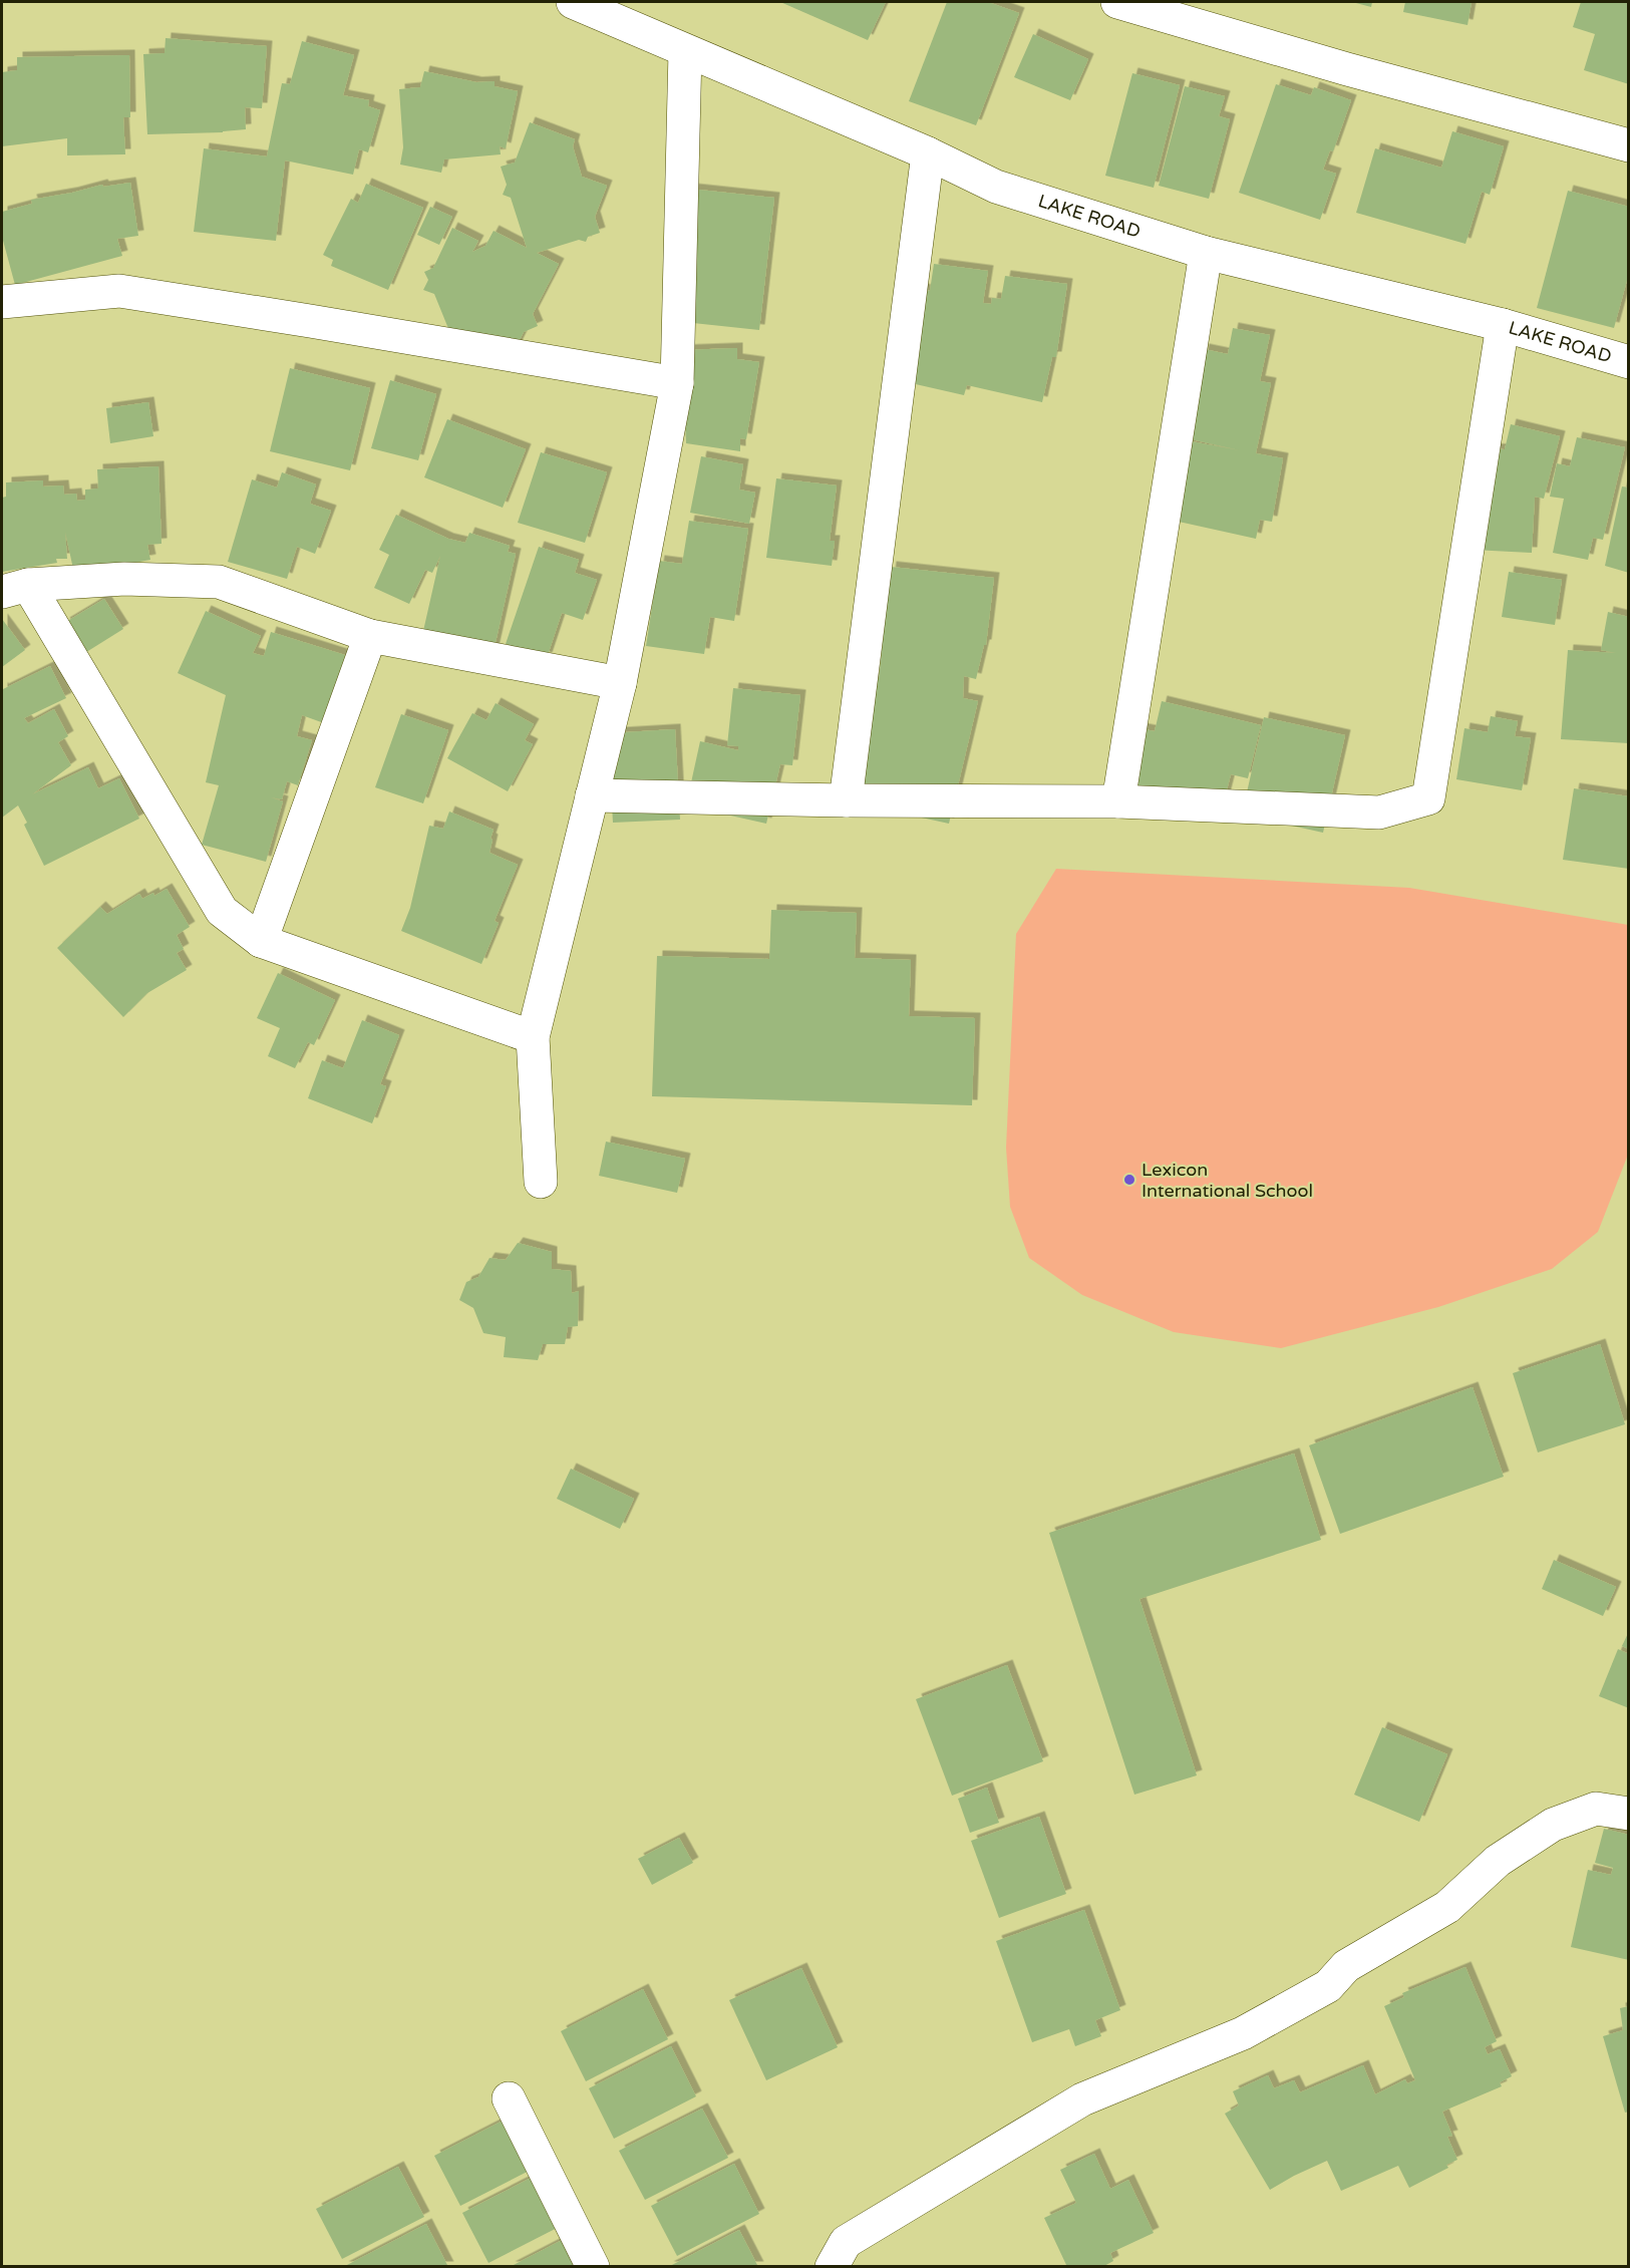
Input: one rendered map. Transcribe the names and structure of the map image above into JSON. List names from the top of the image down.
{
  "streets": {
    "street": ["LAKE ROAD"]
  },
  "places": ["Lexicon International School"]
}
